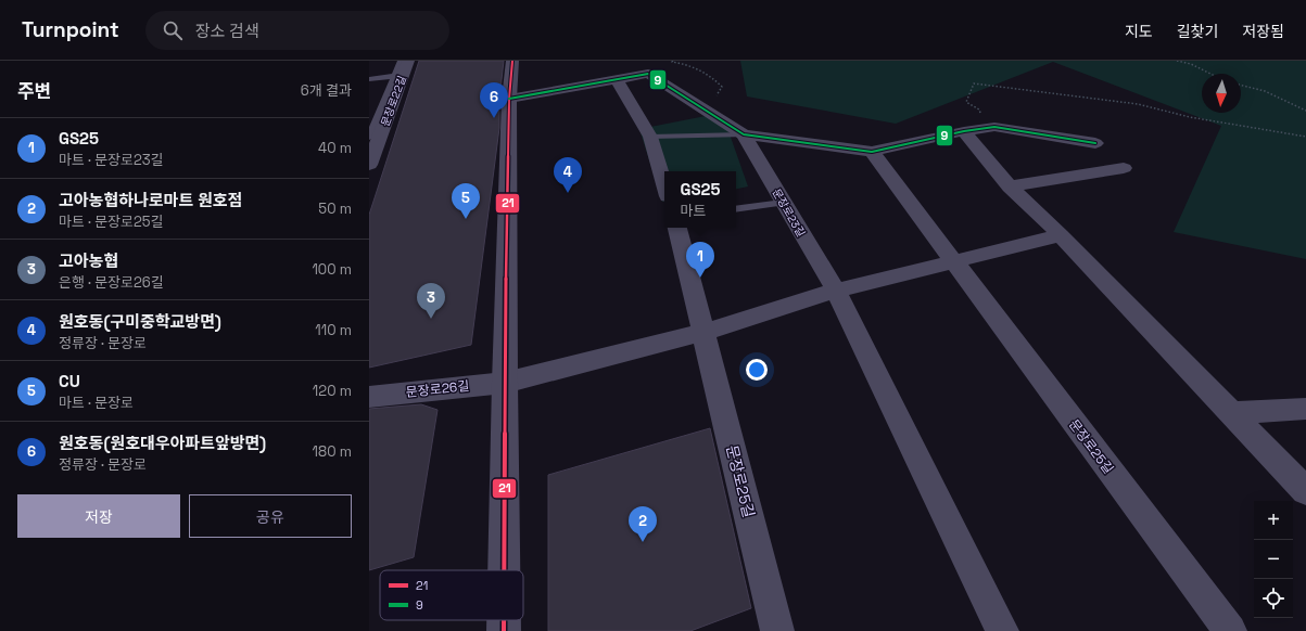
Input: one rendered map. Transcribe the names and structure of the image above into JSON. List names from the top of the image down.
{
  "streets": {
    "street": [
      "문장로22길",
      "문장로23길",
      "문장로26길",
      "문장로25길"
    ]
  },
  "lines": ["transit line 21", "transit line 9"],
  "legend": ["21", "9"],
  "north": "bottom",
  "page": {
    "header": "Turnpoint",
    "search": "장소 검색",
    "nav": ["지도", "길찾기", "저장됨"],
    "heading": ["주변", "6개 결과"],
    "pins": [
      "6",
      "4",
      "5",
      "1",
      "3",
      "2"
    ],
    "list": [
      {
        "mark": "1",
        "name": "GS25",
        "note": "마트 · 문장로23길",
        "value": "40 m"
      },
      {
        "mark": "2",
        "name": "고아농협하나로마트 원호점",
        "note": "마트 · 문장로25길",
        "value": "50 m"
      },
      {
        "mark": "3",
        "name": "고아농협",
        "note": "은행 · 문장로26길",
        "value": "100 m"
      },
      {
        "mark": "4",
        "name": "원호동(구미중학교방면)",
        "note": "정류장 · 문장로",
        "value": "110 m"
      },
      {
        "mark": "5",
        "name": "CU",
        "note": "마트 · 문장로",
        "value": "120 m"
      },
      {
        "mark": "6",
        "name": "원호동(원호대우아파트앞방면)",
        "note": "정류장 · 문장로",
        "value": "180 m"
      }
    ],
    "popup": ["GS25", "마트"],
    "buttons": ["저장", "공유"],
    "map_buttons": ["+", "−"]
  }
}
